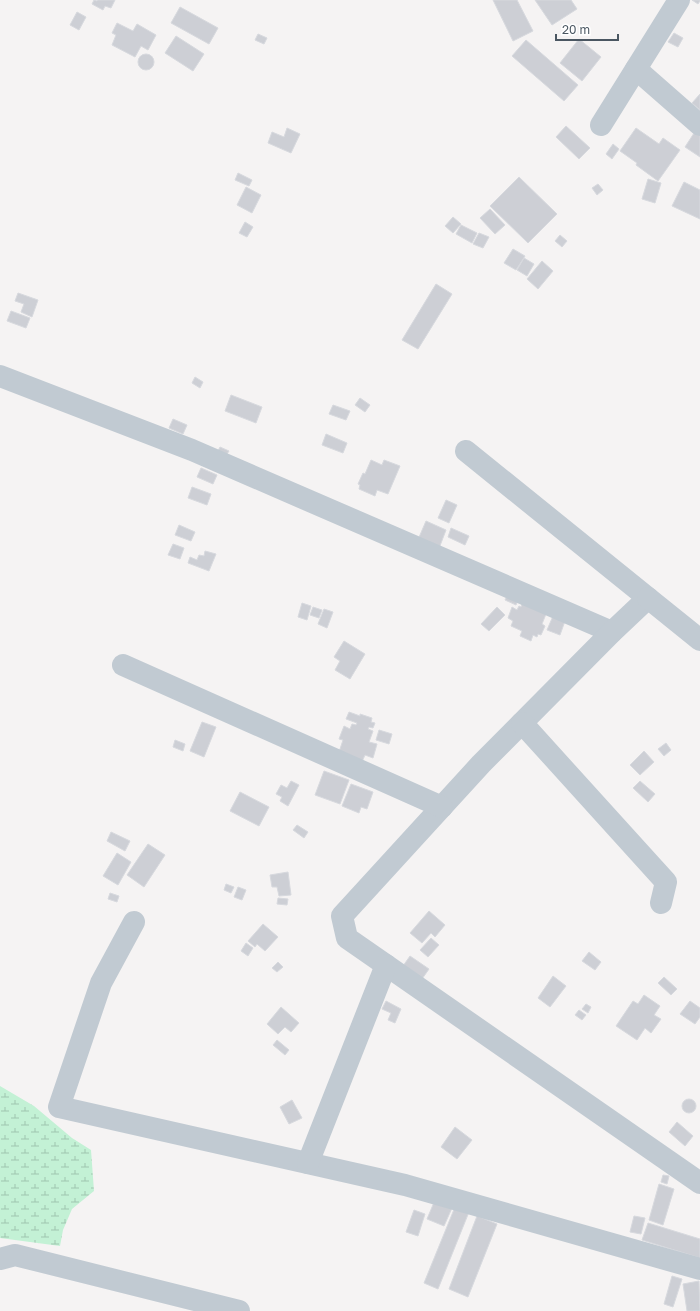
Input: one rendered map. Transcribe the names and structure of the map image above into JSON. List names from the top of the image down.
{
  "scale_bar": "20 m"
}
